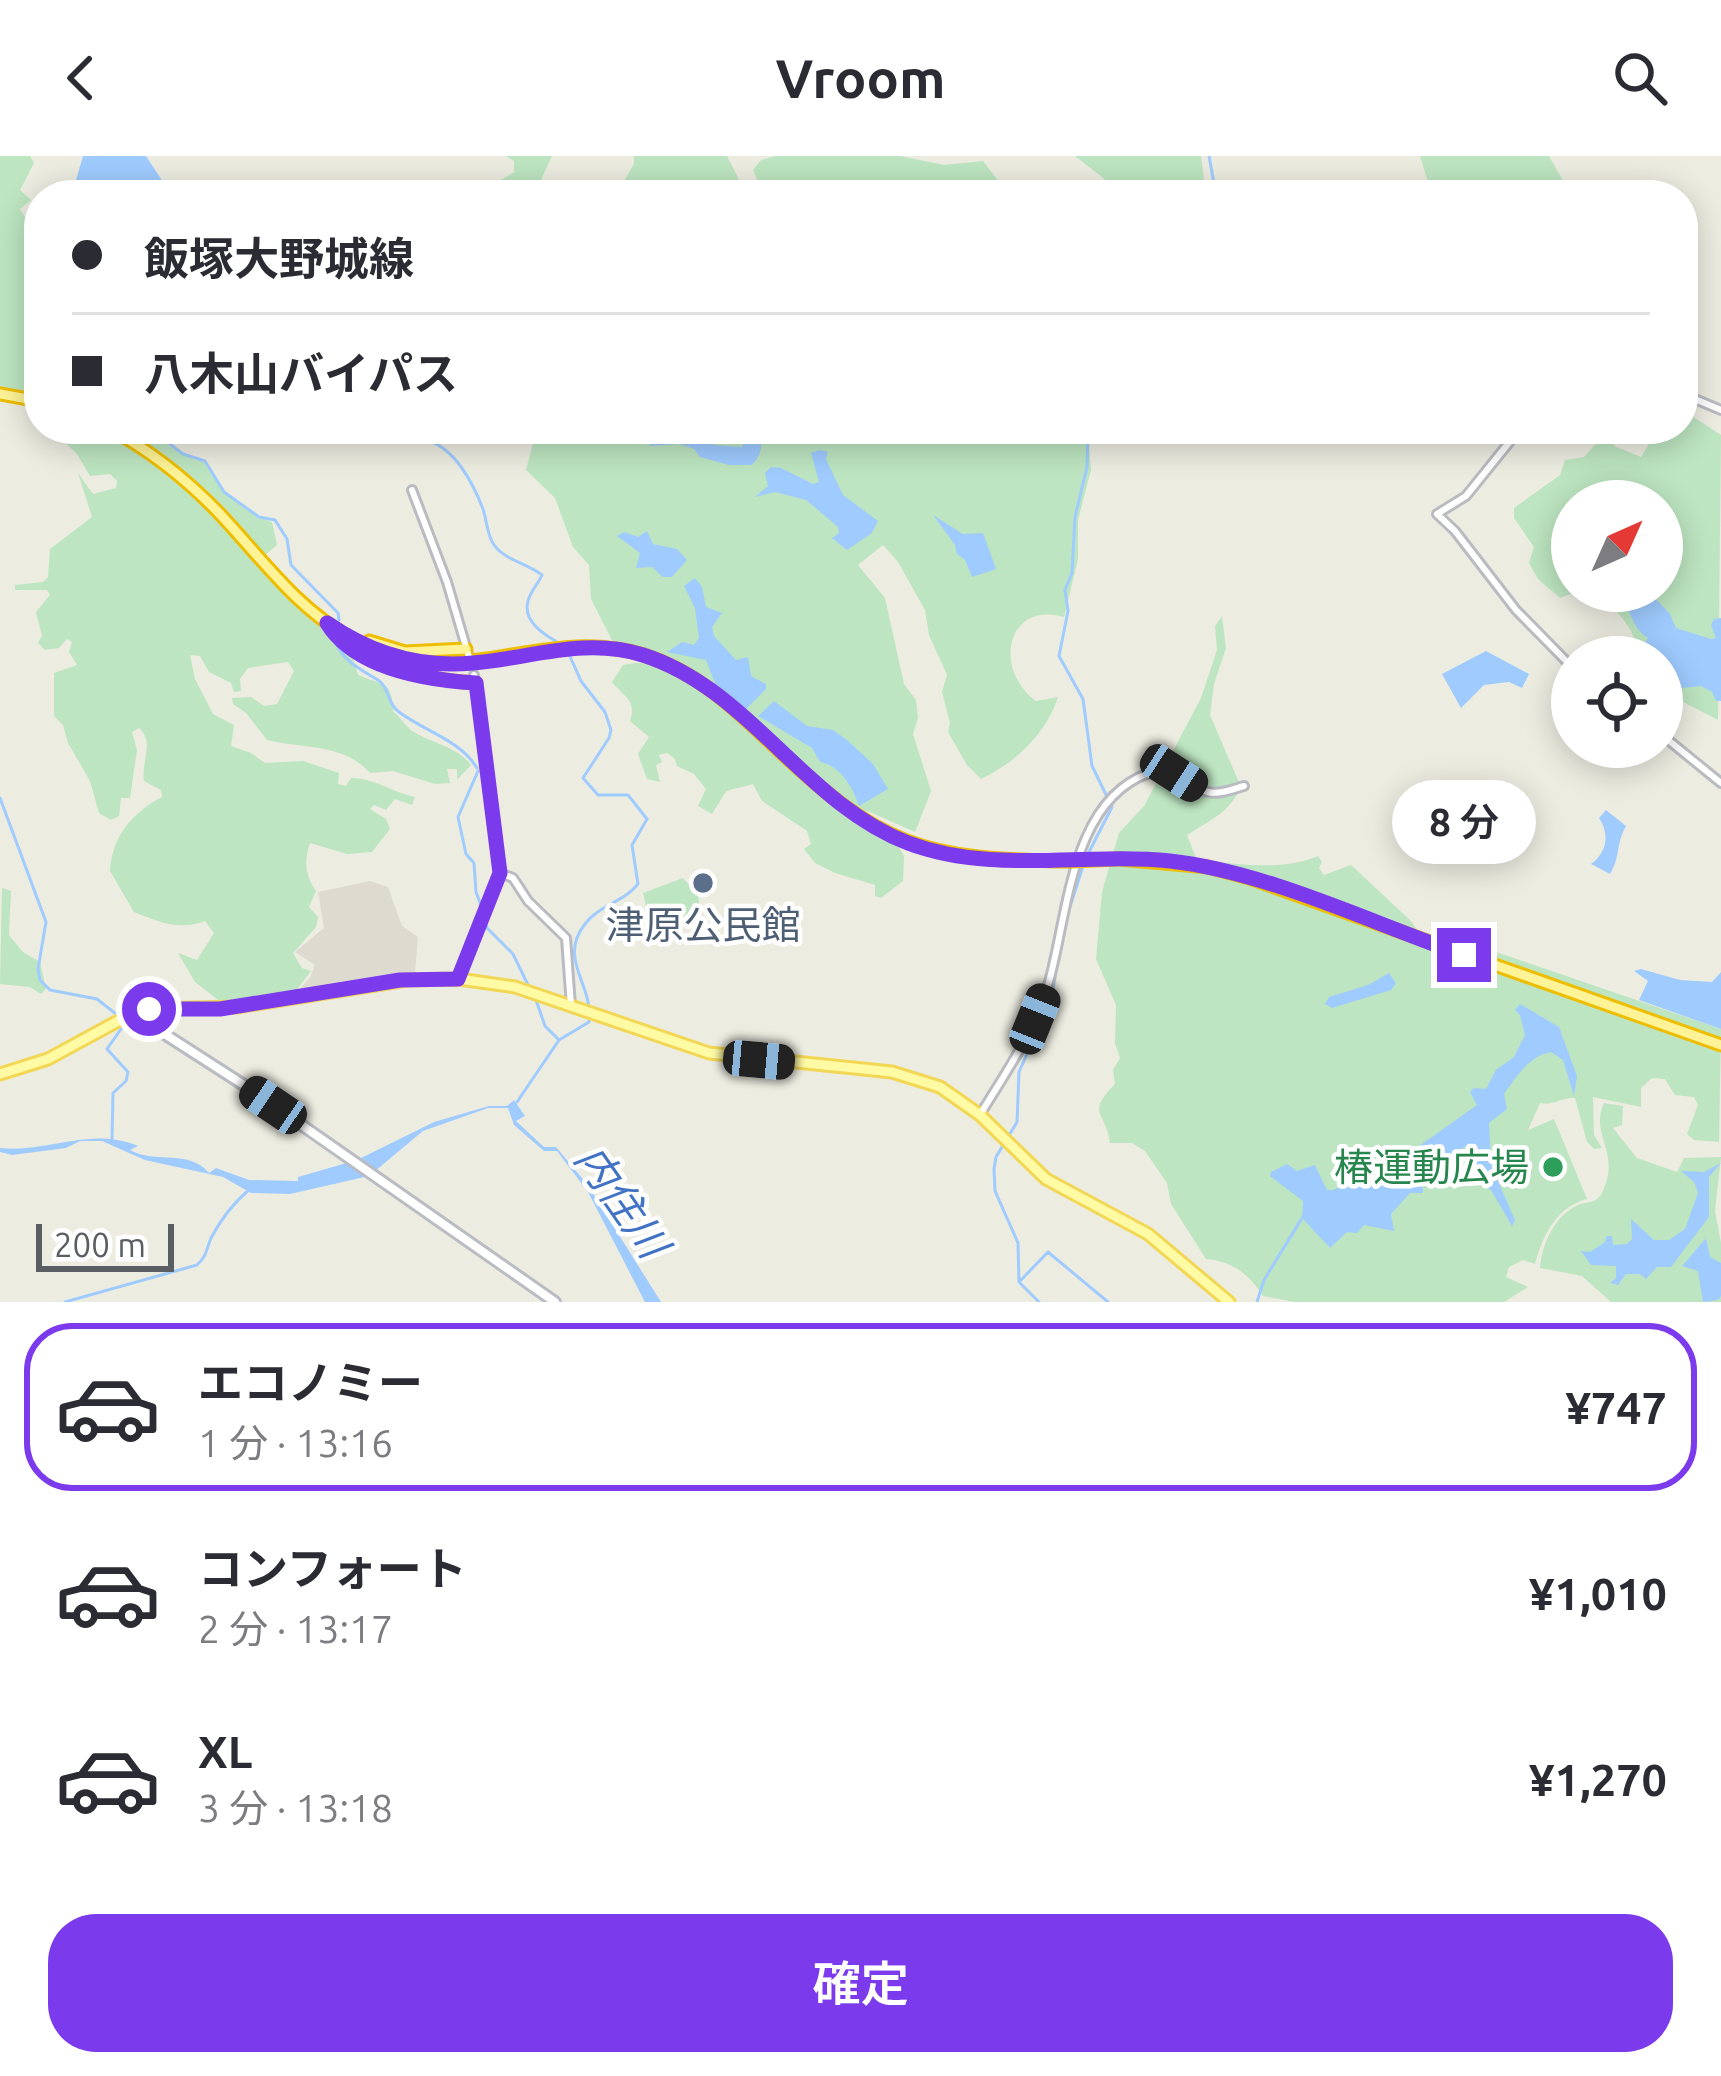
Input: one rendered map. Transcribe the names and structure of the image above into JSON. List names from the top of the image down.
{
  "water": ["内住川"],
  "places": ["津原公民館", "椿運動広場"],
  "scale_bar": "200 m",
  "north": "top right",
  "page": {
    "header": "Vroom",
    "banner": ["飯塚大野城線", "八木山バイパス"],
    "bubble": "8 分",
    "scale": "200 m",
    "list": [
      {
        "name": "エコノミー",
        "note": "1 分 · 13:16",
        "value": "¥747"
      },
      {
        "name": "コンフォート",
        "note": "2 分 · 13:17",
        "value": "¥1,010"
      },
      {
        "name": "XL",
        "note": "3 分 · 13:18",
        "value": "¥1,270"
      }
    ],
    "buttons": "確定"
  }
}
